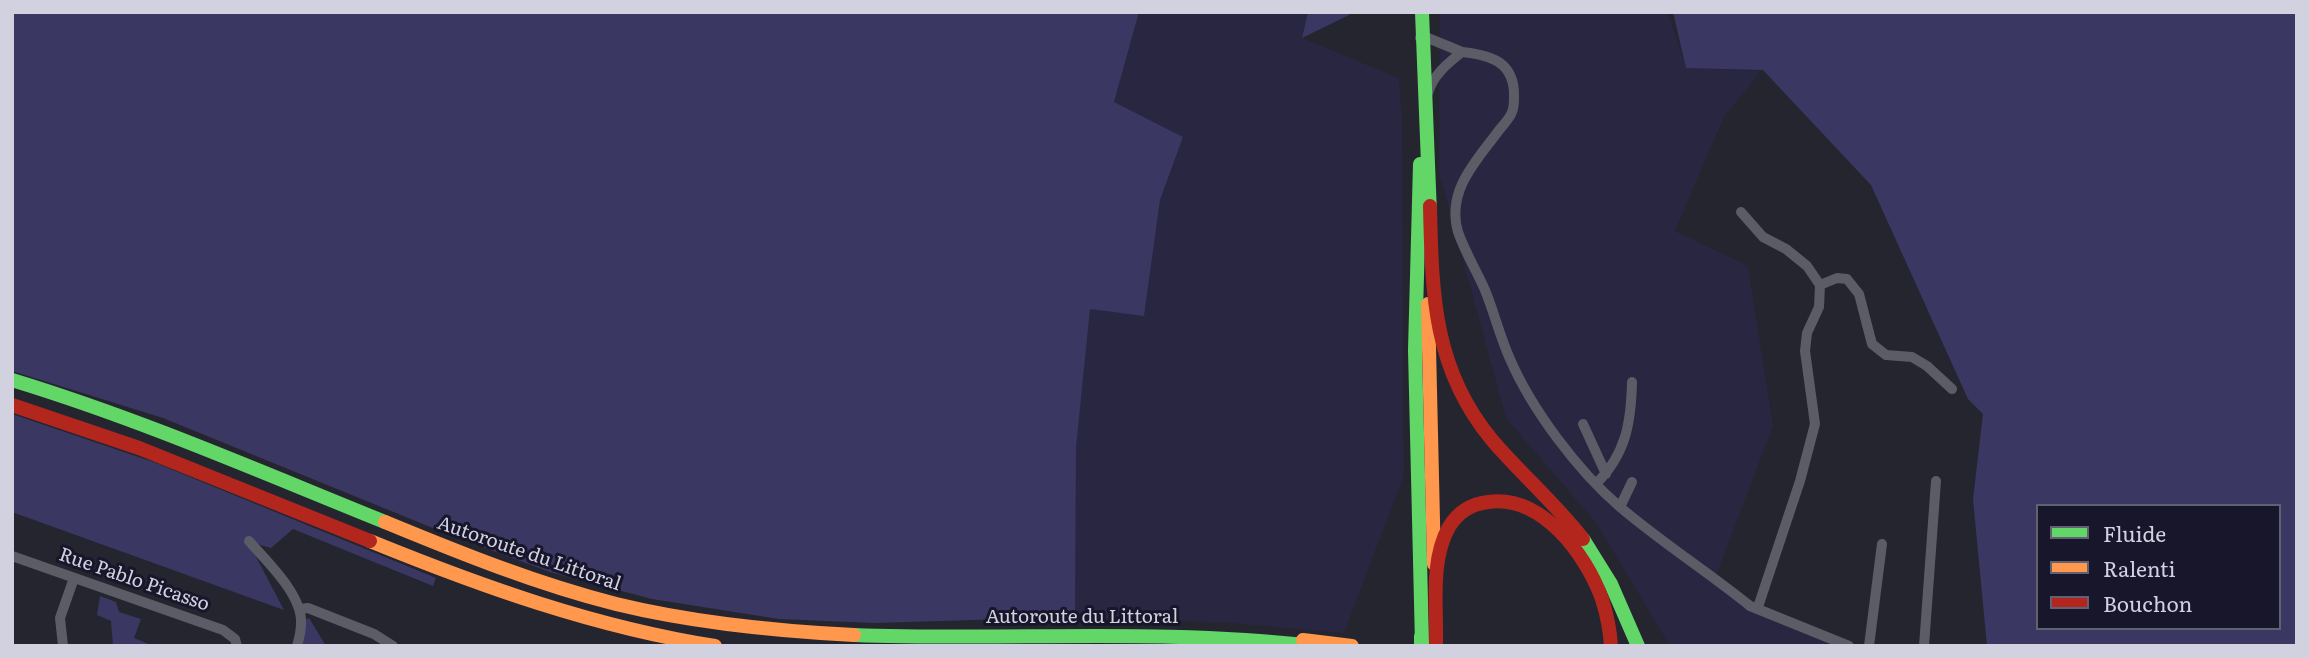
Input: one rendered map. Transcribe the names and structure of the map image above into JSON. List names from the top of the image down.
{
  "streets": {
    "main road": ["Autoroute du Littoral"],
    "street": ["Rue Pablo Picasso"]
  },
  "legend": ["Fluide", "Ralenti", "Bouchon"]
}
